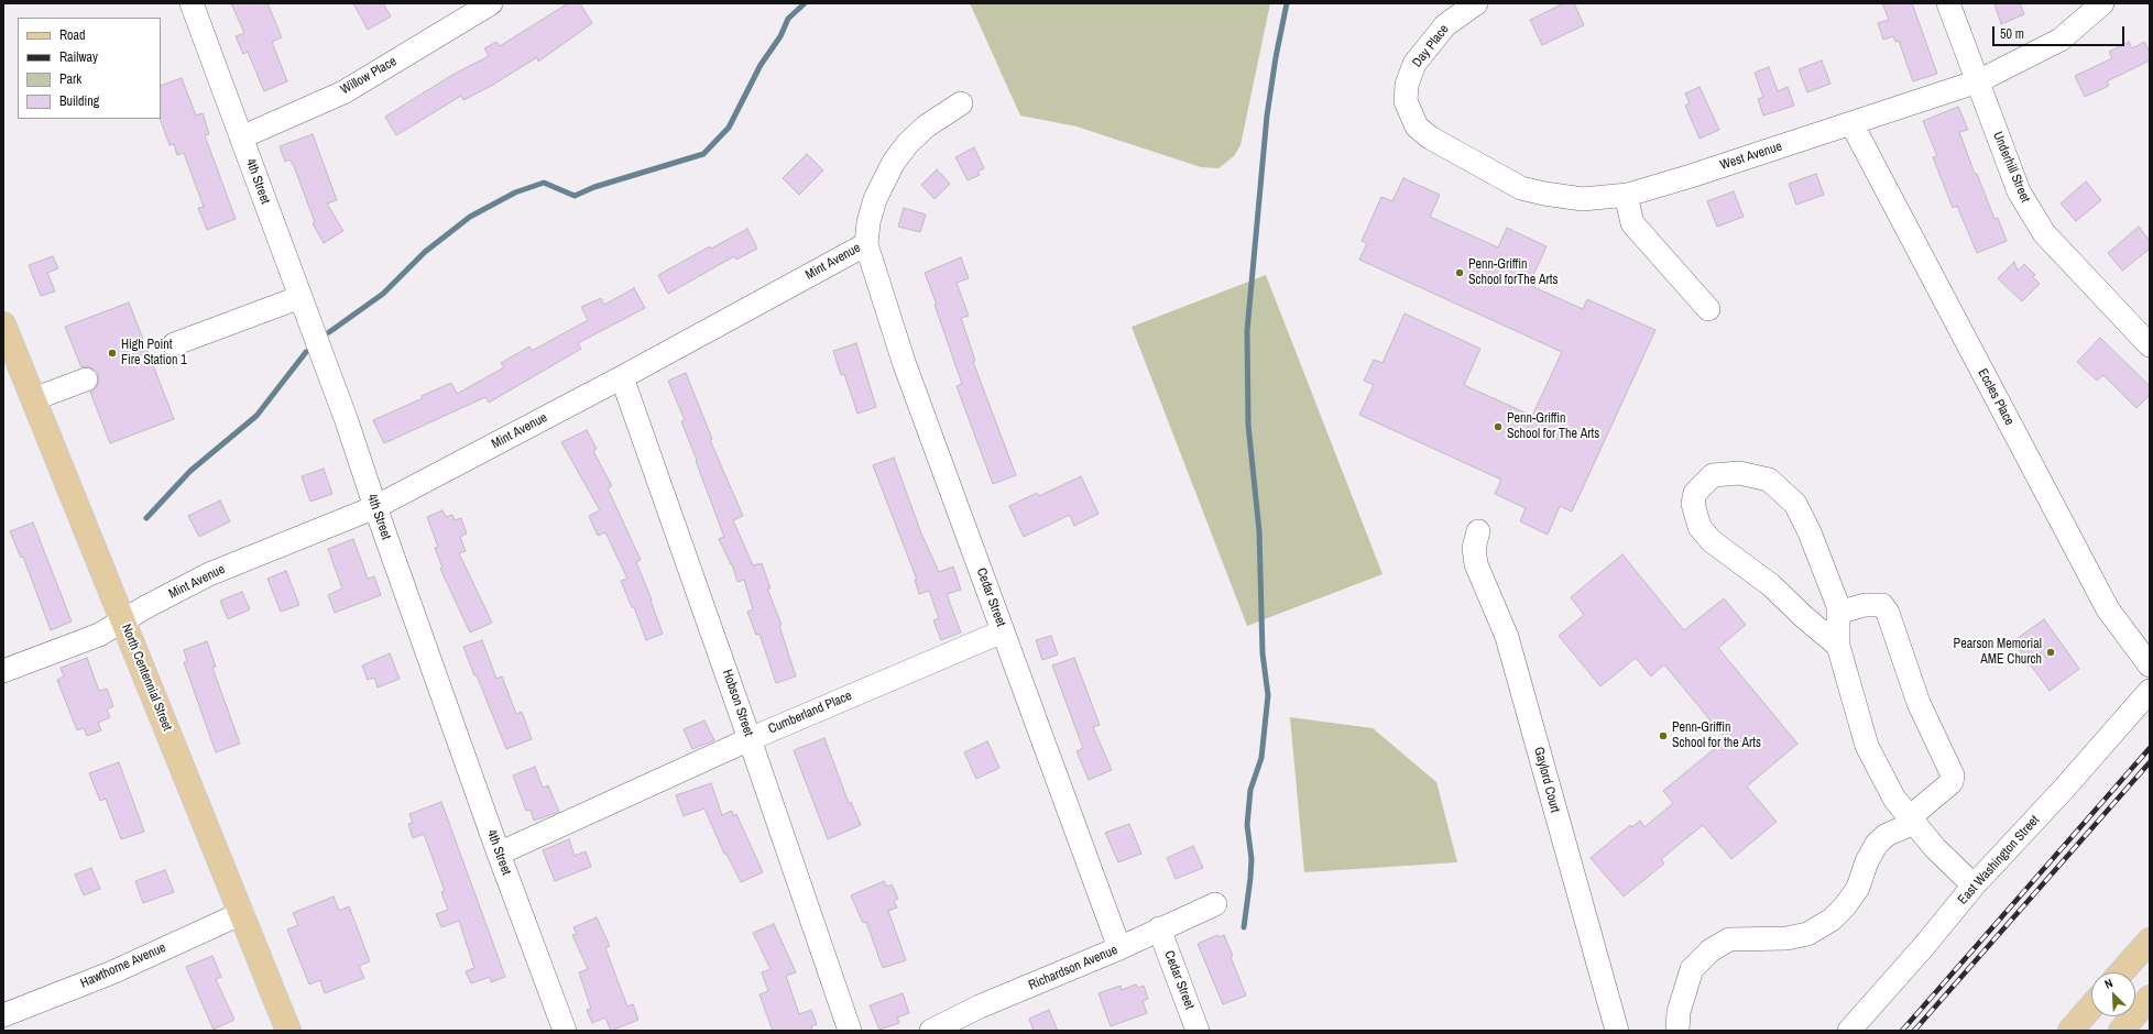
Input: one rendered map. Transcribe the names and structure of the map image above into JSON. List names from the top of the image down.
{
  "streets": {
    "main road": ["North Centennial Street"],
    "street": [
      "Day Place",
      "Willow Place",
      "West Avenue",
      "Underhill Street",
      "4th Street",
      "Mint Avenue",
      "Eccles Place",
      "Cedar Street",
      "Hobson Street",
      "Cumberland Place",
      "Gaylord Court",
      "East Washington Street",
      "Hawthorne Avenue",
      "Richardson Avenue"
    ]
  },
  "crossings": [
    ["Day Place", "West Avenue"],
    ["Willow Place", "4th Street"],
    ["West Avenue", "Underhill Street"],
    ["West Avenue", "Eccles Place"],
    ["4th Street", "Mint Avenue"],
    ["4th Street", "Cumberland Place"],
    ["Mint Avenue", "Cedar Street"],
    ["Mint Avenue", "North Centennial Street"],
    ["Mint Avenue", "Hobson Street"],
    ["Cedar Street", "Cumberland Place"],
    ["Cedar Street", "Richardson Avenue"],
    ["North Centennial Street", "Hawthorne Avenue"],
    ["Hobson Street", "Cumberland Place"]
  ],
  "places": [
    "Penn-Griffin School forThe Arts",
    "High Point Fire Station 1",
    "Penn-Griffin School for The Arts",
    "Pearson Memorial AME Church",
    "Penn-Griffin School for the Arts"
  ],
  "legend": [
    "Road",
    "Railway",
    "Park",
    "Building"
  ],
  "scale_bar": "50 m",
  "north": "top left"
}
